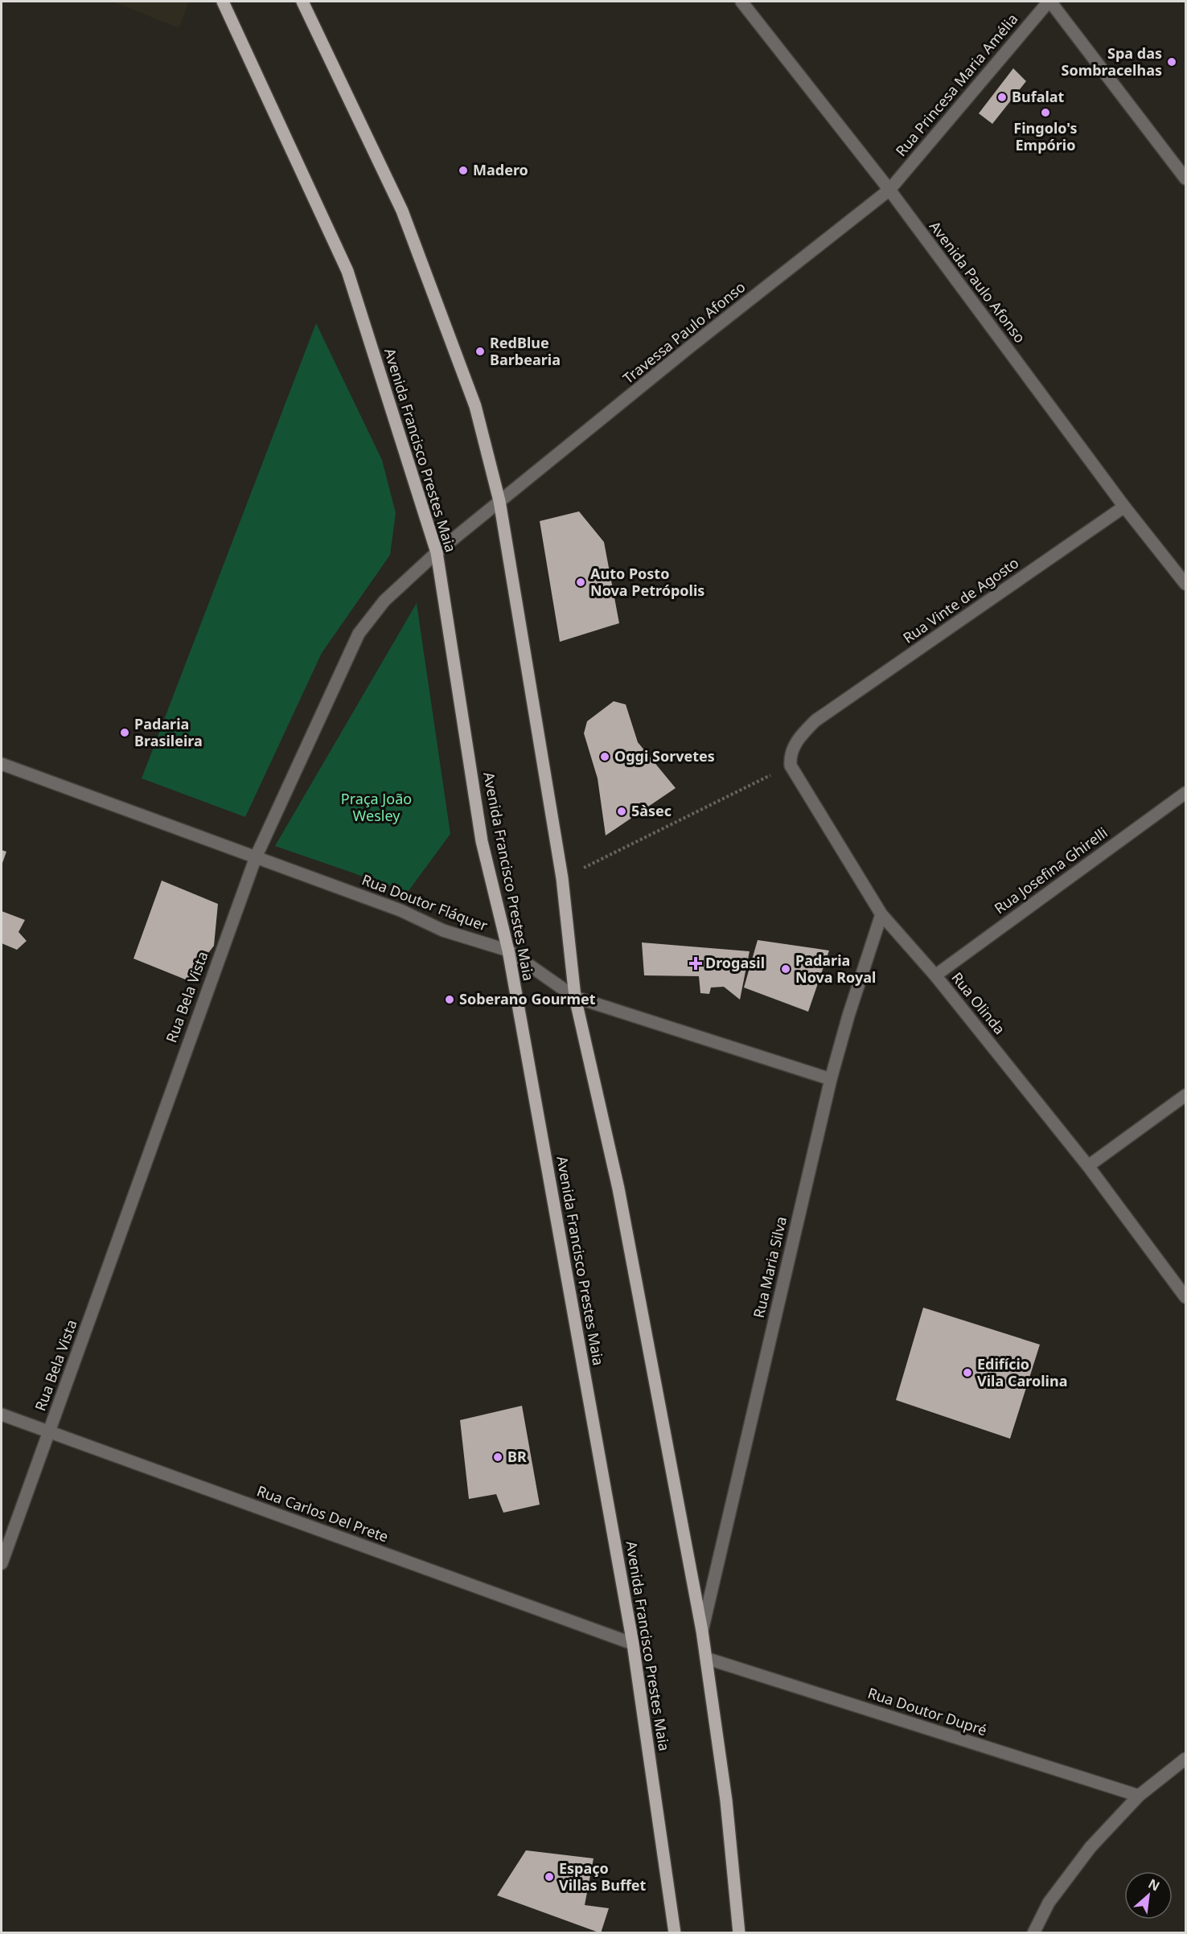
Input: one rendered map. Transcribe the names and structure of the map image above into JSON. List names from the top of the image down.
{
  "streets": {
    "main road": ["Avenida Francisco Prestes Maia"],
    "street": [
      "Rua Princesa Maria Amélia",
      "Avenida Paulo Afonso",
      "Travessa Paulo Afonso",
      "Rua Vinte de Agosto",
      "Rua Josefina Ghirelli",
      "Rua Doutor Fláquer",
      "Rua Bela Vista",
      "Rua Olinda",
      "Rua Maria Silva",
      "Rua Carlos Del Prete",
      "Rua Doutor Dupré"
    ]
  },
  "crossings": [
    ["Rua Princesa Maria Amélia", "Avenida Paulo Afonso"],
    ["Rua Princesa Maria Amélia", "Travessa Paulo Afonso"],
    ["Avenida Paulo Afonso", "Travessa Paulo Afonso"],
    ["Avenida Paulo Afonso", "Rua Vinte de Agosto"],
    ["Travessa Paulo Afonso", "Rua Bela Vista"],
    ["Avenida Francisco Prestes Maia", "Rua Doutor Fláquer"],
    ["Avenida Francisco Prestes Maia", "Rua Bela Vista"],
    ["Avenida Francisco Prestes Maia", "Rua Carlos Del Prete"],
    ["Rua Vinte de Agosto", "Rua Olinda"],
    ["Rua Josefina Ghirelli", "Rua Olinda"],
    ["Rua Doutor Fláquer", "Rua Bela Vista"],
    ["Rua Doutor Fláquer", "Rua Maria Silva"],
    ["Rua Bela Vista", "Rua Carlos Del Prete"],
    ["Rua Olinda", "Rua Maria Silva"]
  ],
  "parks": ["Praça João Wesley"],
  "places": {
    "other": [
      "Spa das Sombracelhas",
      "Bufalat",
      "Fingolo's Empório",
      "Madero",
      "RedBlue Barbearia",
      "Auto Posto Nova Petrópolis",
      "Padaria Brasileira",
      "Oggi Sorvetes",
      "5àsec",
      "Padaria Nova Royal",
      "Soberano Gourmet",
      "Edifício Vila Carolina",
      "BR",
      "Espaço Villas Buffet"
    ],
    "health": ["Drogasil"]
  },
  "north": "top right"
}
